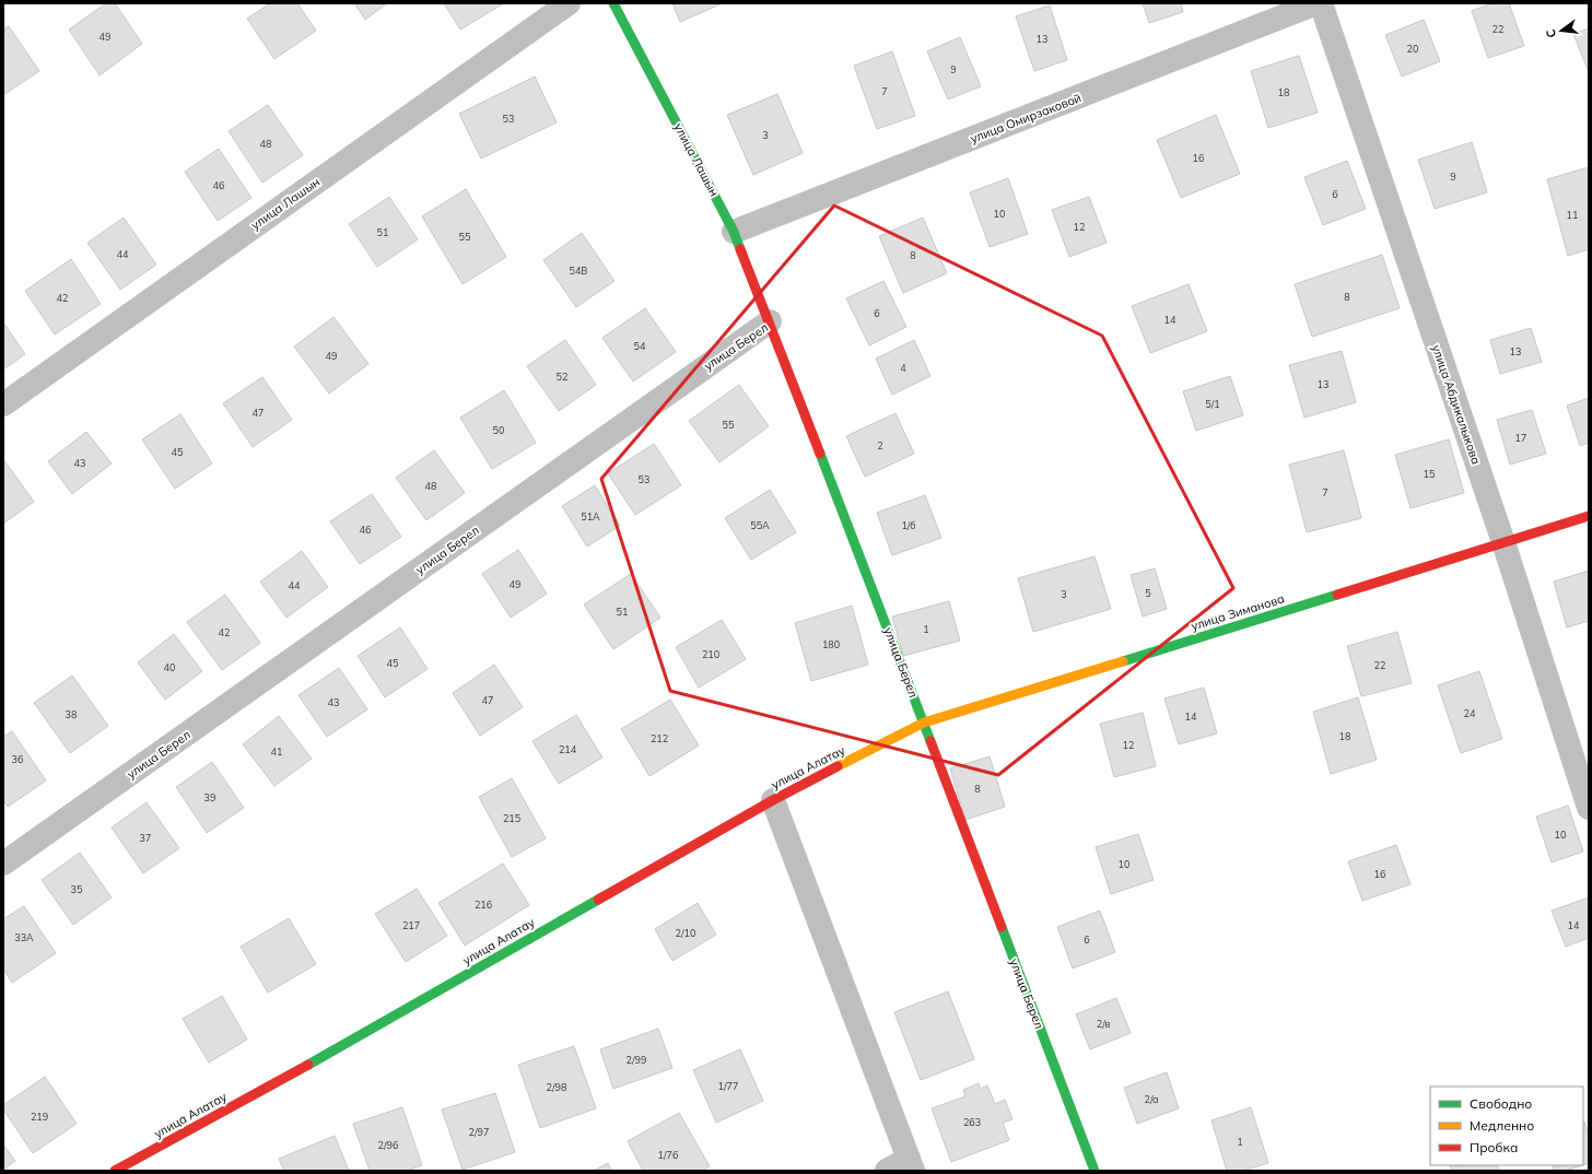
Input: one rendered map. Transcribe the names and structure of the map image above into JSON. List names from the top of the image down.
{
  "streets": {
    "street": [
      "улица Омирзаковой",
      "улица Лашын",
      "улица Берел",
      "улица Абдикалыкова",
      "улица Зиманова",
      "улица Алатау"
    ]
  },
  "crossings": [
    ["улица Омирзаковой", "улица Лашын"],
    ["улица Лашын", "улица Берел"],
    ["улица Берел", "улица Зиманова"],
    ["улица Абдикалыкова", "улица Зиманова"],
    ["улица Зиманова", "улица Алатау"]
  ],
  "house_numbers": [
    "22",
    "49",
    "13",
    "20",
    "9",
    "7",
    "18",
    "53",
    "3",
    "48",
    "16",
    "9",
    "46",
    "6",
    "10",
    "11",
    "12",
    "51",
    "55",
    "44",
    "8",
    "54В",
    "8",
    "42",
    "6",
    "14",
    "54",
    "13",
    "49",
    "4",
    "52",
    "13",
    "5/1",
    "47",
    "55",
    "50",
    "17",
    "2",
    "45",
    "43",
    "15",
    "53",
    "48",
    "7",
    "51А",
    "55А",
    "1/б",
    "46",
    "49",
    "44",
    "5",
    "3",
    "51",
    "1",
    "42",
    "180",
    "210",
    "45",
    "22",
    "40",
    "47",
    "43",
    "24",
    "38",
    "14",
    "18",
    "212",
    "12",
    "214",
    "41",
    "36",
    "8",
    "39",
    "215",
    "10",
    "37",
    "10",
    "16",
    "35",
    "216",
    "217",
    "14",
    "2/10",
    "33А",
    "6",
    "2/в",
    "2/99",
    "1/77",
    "2/98",
    "2/а",
    "219",
    "263",
    "2/97",
    "1",
    "2/96",
    "1/76"
  ],
  "legend": ["Свободно", "Медленно", "Пробка"],
  "north": "left"
}
